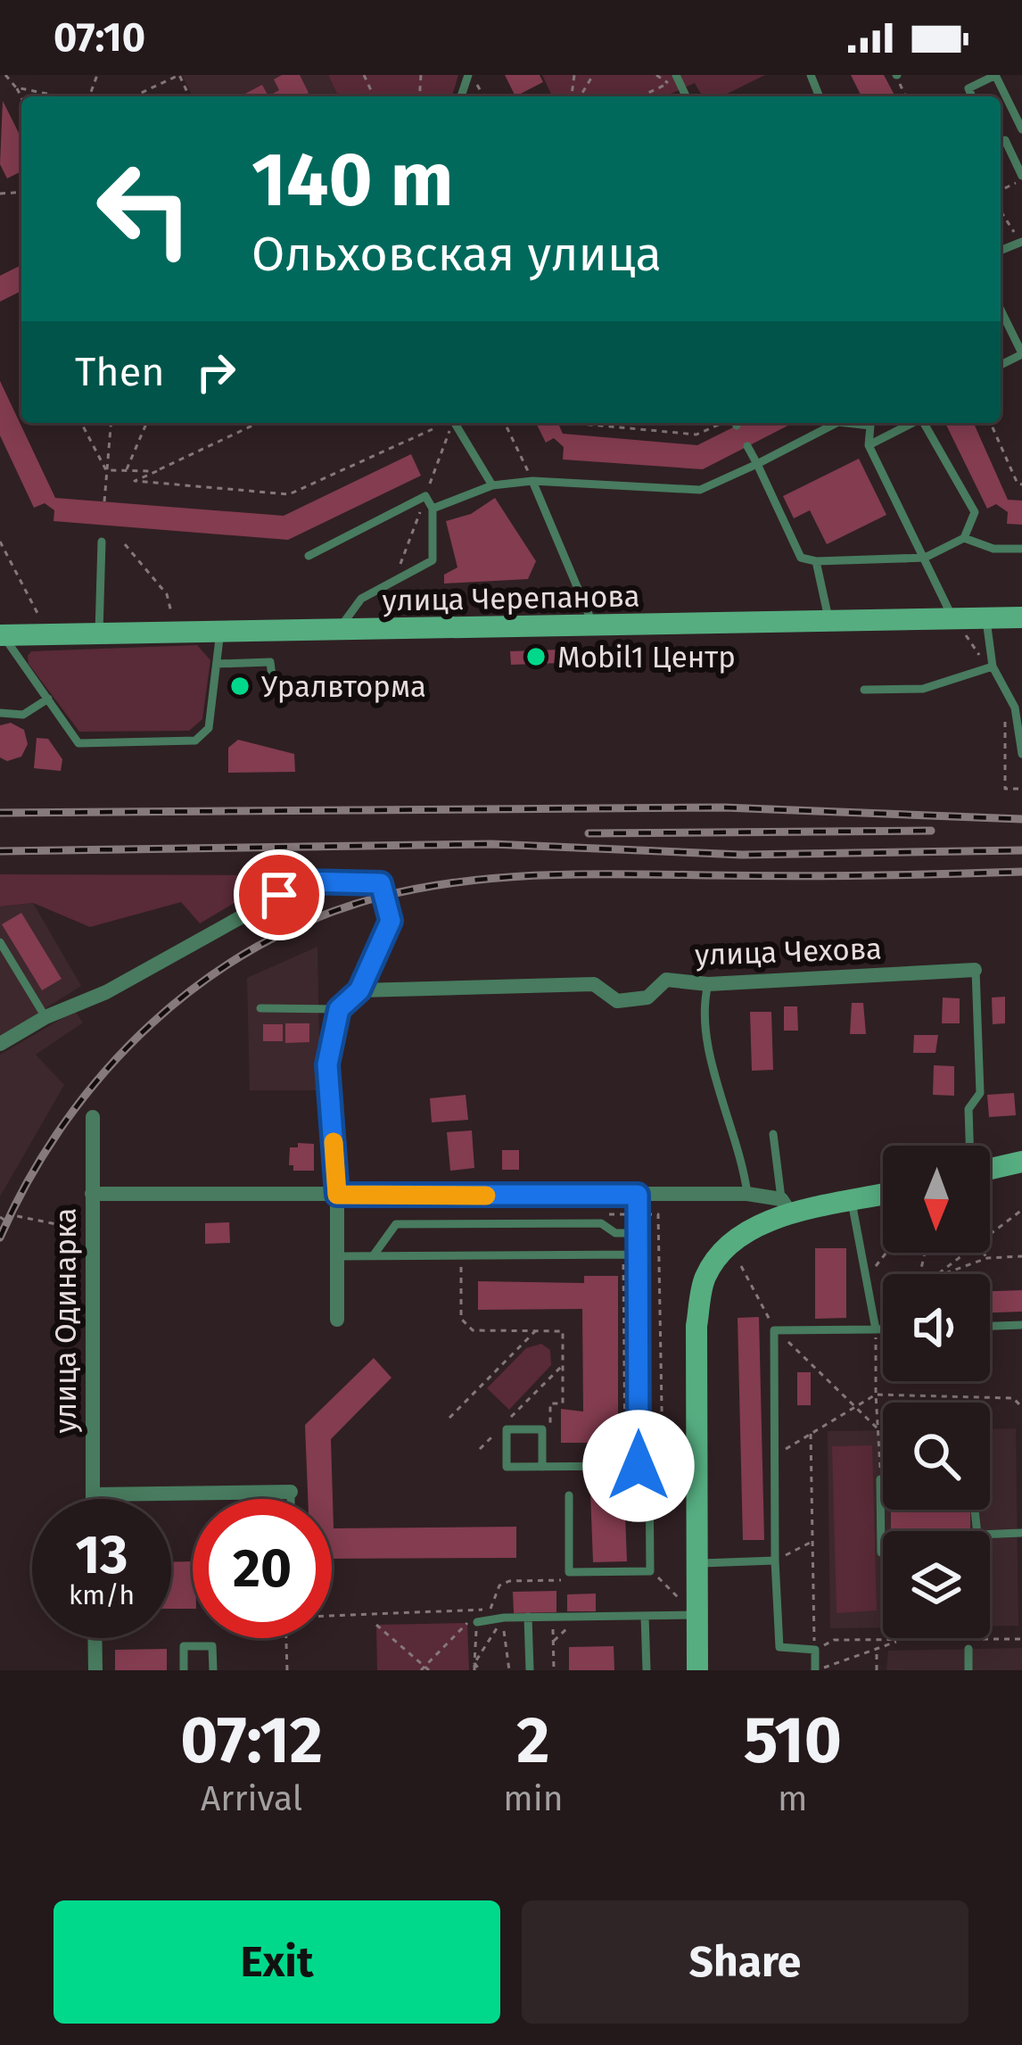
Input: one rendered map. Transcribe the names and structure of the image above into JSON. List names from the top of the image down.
{
  "streets": {
    "main road": ["улица Черепанова"],
    "street": ["улица Чехова", "улица Одинарка"]
  },
  "places": ["Mobil1 Центр", "Уралвторма"],
  "north": "bottom",
  "page": {
    "status": "07:10",
    "turn": ["140 m", "Ольховская улица"],
    "then": "Then",
    "speed": "13 km/h",
    "limit": "20",
    "eta": [
      "07:12",
      "Arrival",
      "2",
      "min",
      "510",
      "m"
    ],
    "buttons": ["Exit", "Share"]
  }
}
